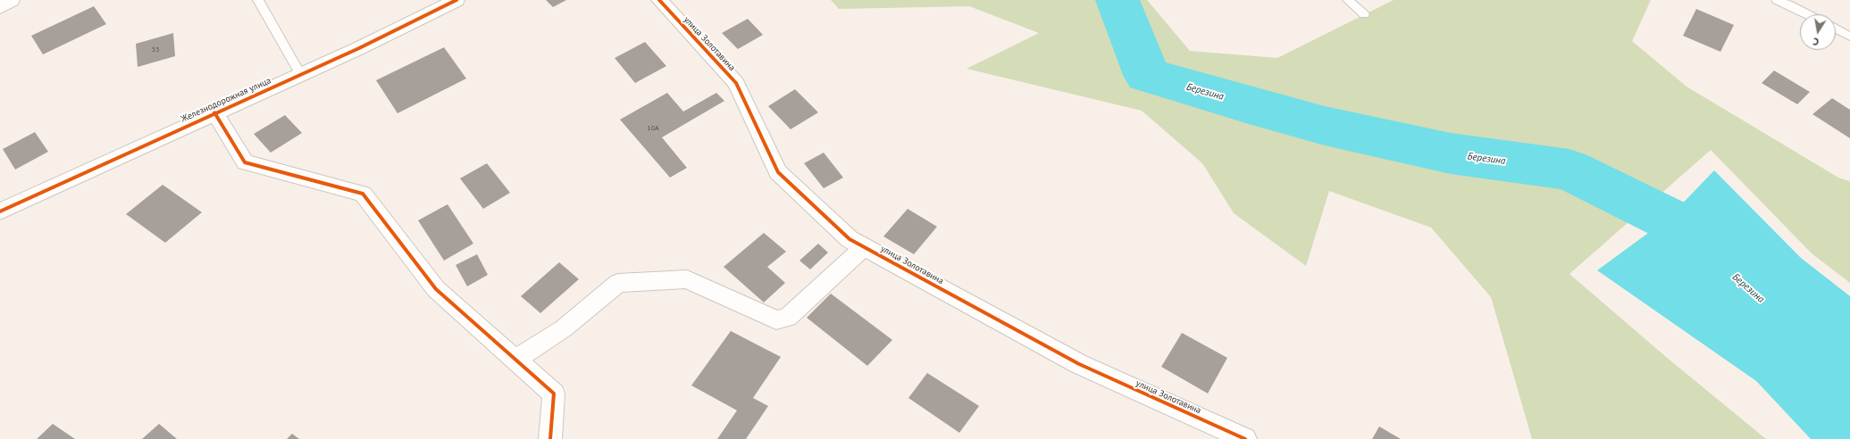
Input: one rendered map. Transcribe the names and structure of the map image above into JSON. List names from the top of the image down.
{
  "streets": {
    "street": ["улица Золотавина", "Железнодорожная улица"]
  },
  "water": ["Березина"],
  "house_numbers": ["53", "10А"],
  "north": "bottom"
}
